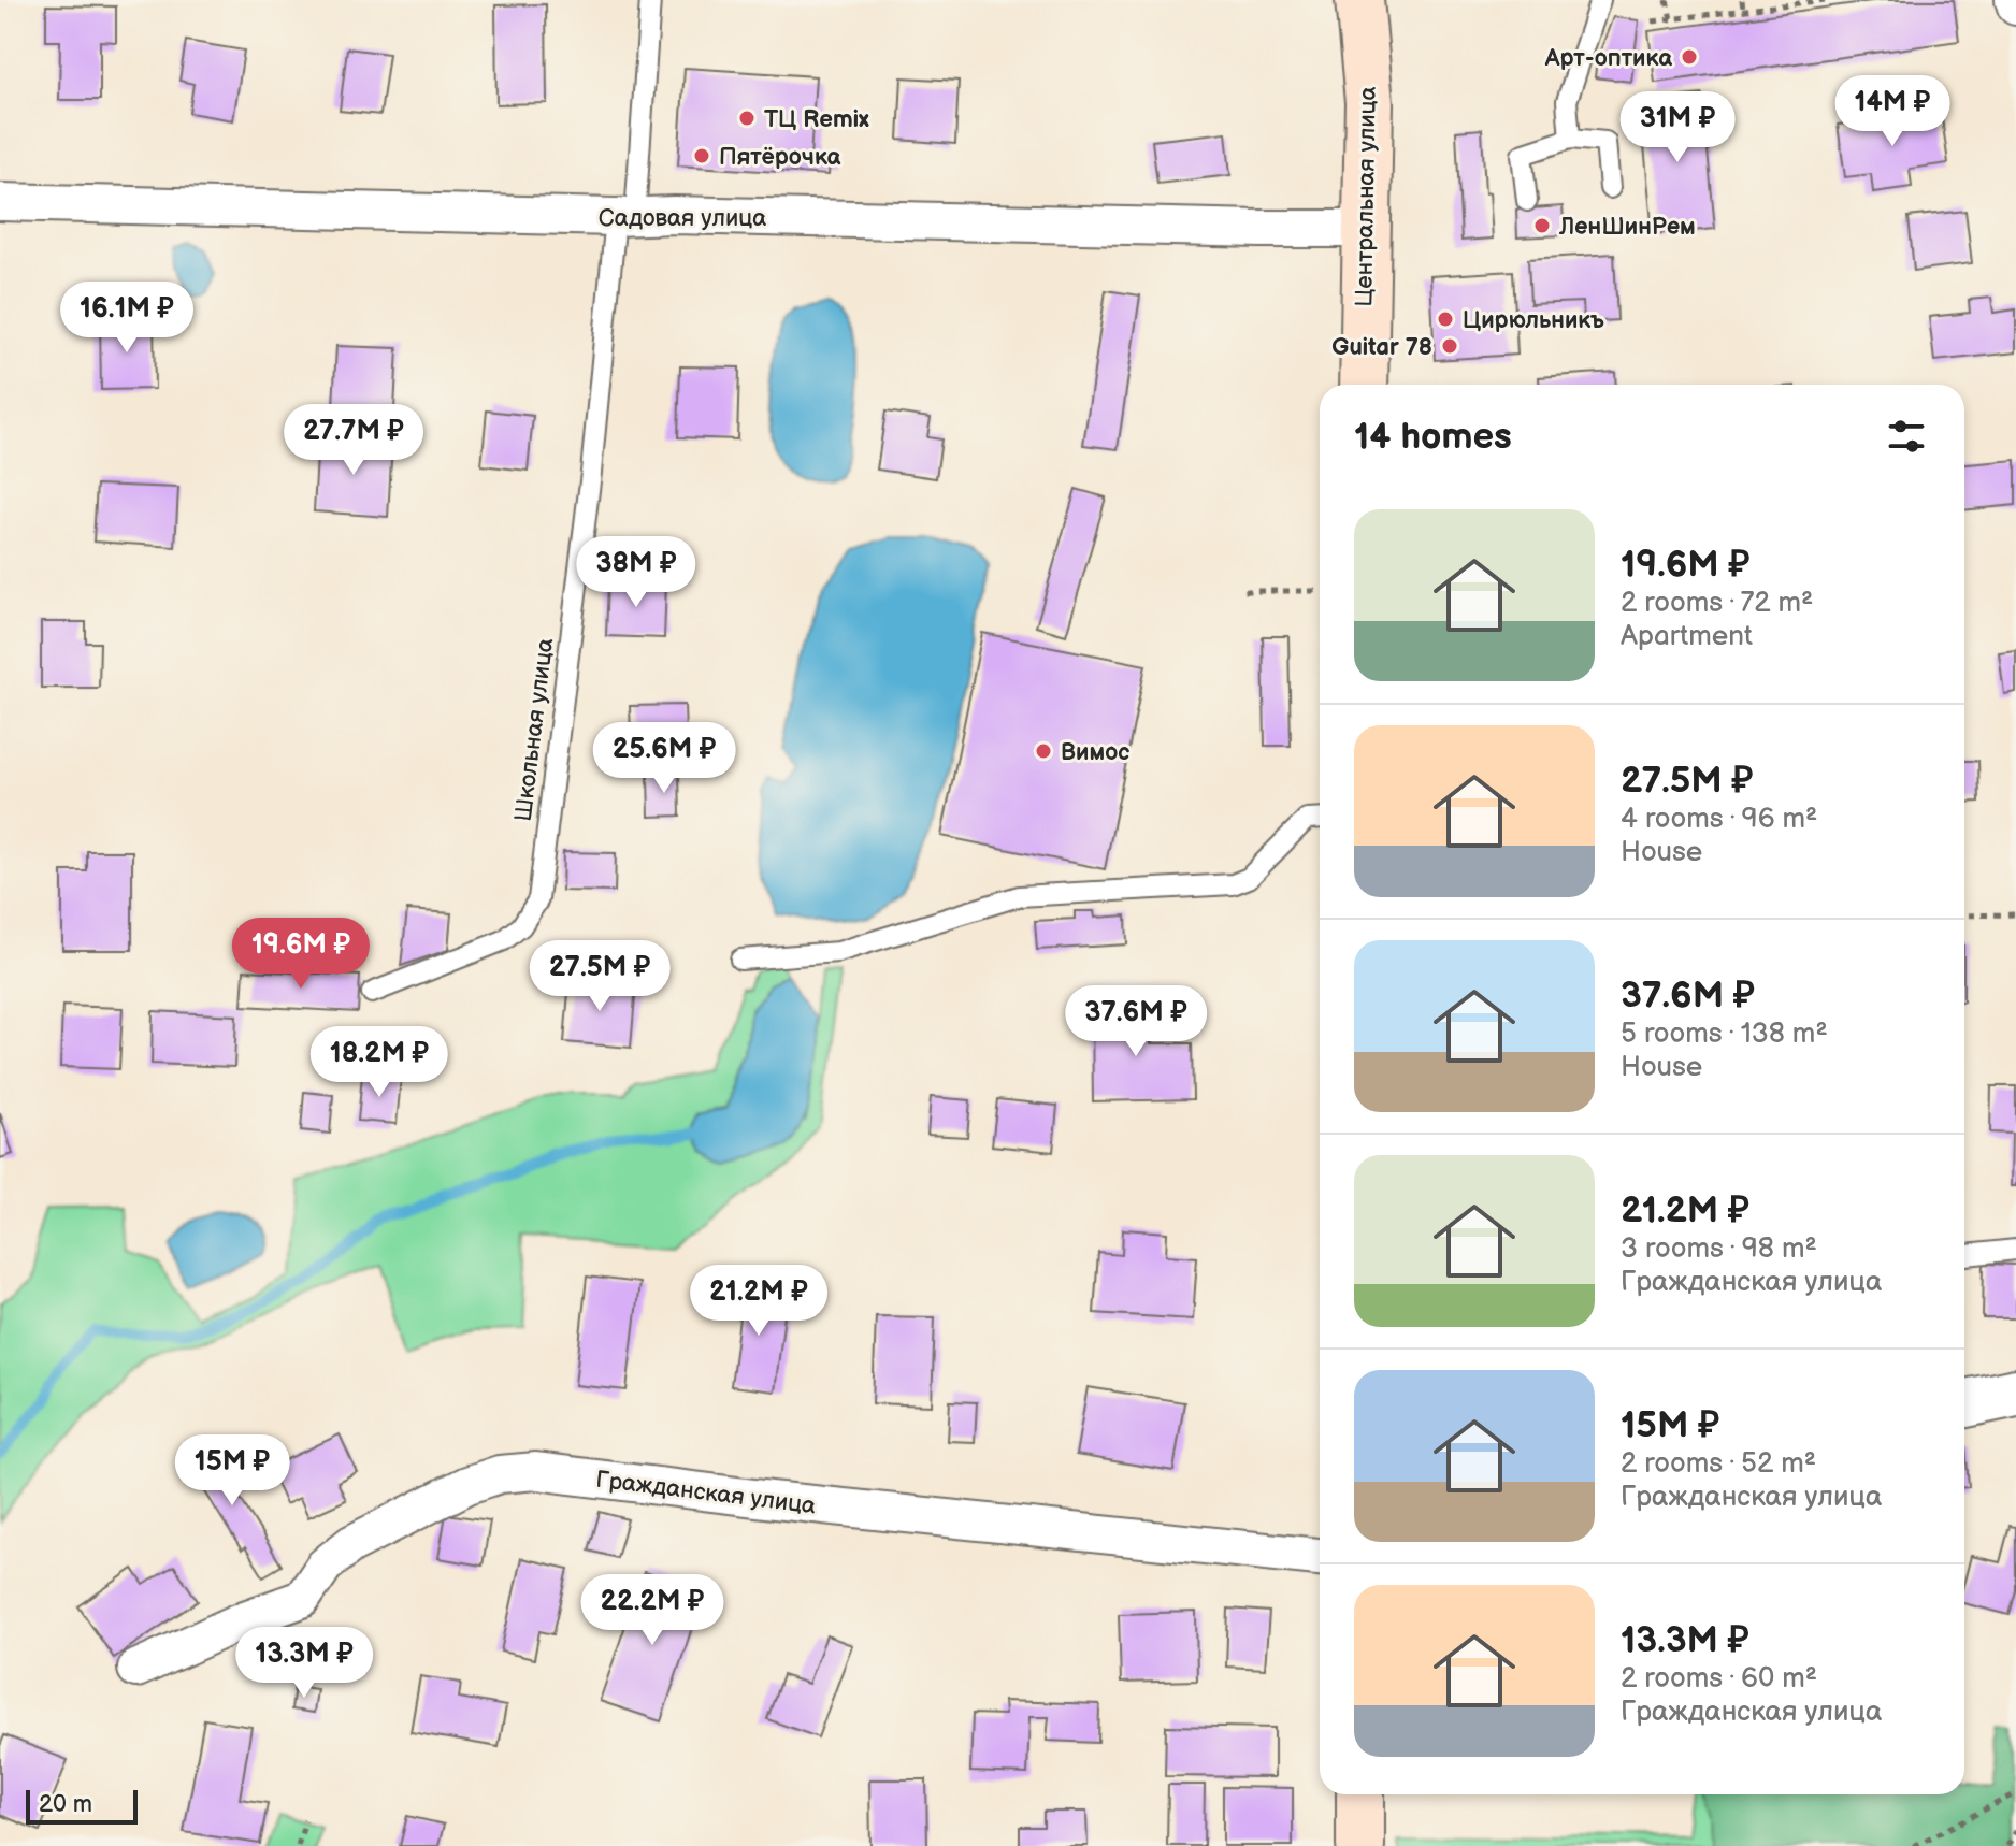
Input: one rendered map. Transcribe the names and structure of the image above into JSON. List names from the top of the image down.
{
  "streets": {
    "main road": ["Центральная улица"],
    "street": ["Садовая улица", "Гражданская улица"],
    "lane": ["Школьная улица"]
  },
  "crossings": [
    ["Центральная улица", "Садовая улица"],
    ["Садовая улица", "Школьная улица"]
  ],
  "places": [
    "Арт-оптика",
    "ТЦ Remix",
    "Пятёрочка",
    "ЛенШинРем",
    "Цирюльникъ",
    "Guitar 78",
    "Вимос"
  ],
  "scale_bar": "20 m",
  "page": {
    "price": [
      "14M ₽",
      "31M ₽",
      "16.1M ₽",
      "27.7M ₽",
      "38M ₽",
      "25.6M ₽",
      "19.6M ₽",
      "27.5M ₽",
      "37.6M ₽",
      "18.2M ₽",
      "21.2M ₽",
      "15M ₽",
      "22.2M ₽",
      "13.3M ₽"
    ],
    "heading": "14 homes",
    "list": [
      {
        "name": "19.6M ₽",
        "note": "2 rooms · 72 m² · Apartment"
      },
      {
        "name": "27.5M ₽",
        "note": "4 rooms · 96 m² · House"
      },
      {
        "name": "37.6M ₽",
        "note": "5 rooms · 138 m² · House"
      },
      {
        "name": "21.2M ₽",
        "note": "3 rooms · 98 m² · Гражданская улица"
      },
      {
        "name": "15M ₽",
        "note": "2 rooms · 52 m² · Гражданская улица"
      },
      {
        "name": "13.3M ₽",
        "note": "2 rooms · 60 m² · Гражданская улица"
      }
    ],
    "scale": "20 m"
  }
}
